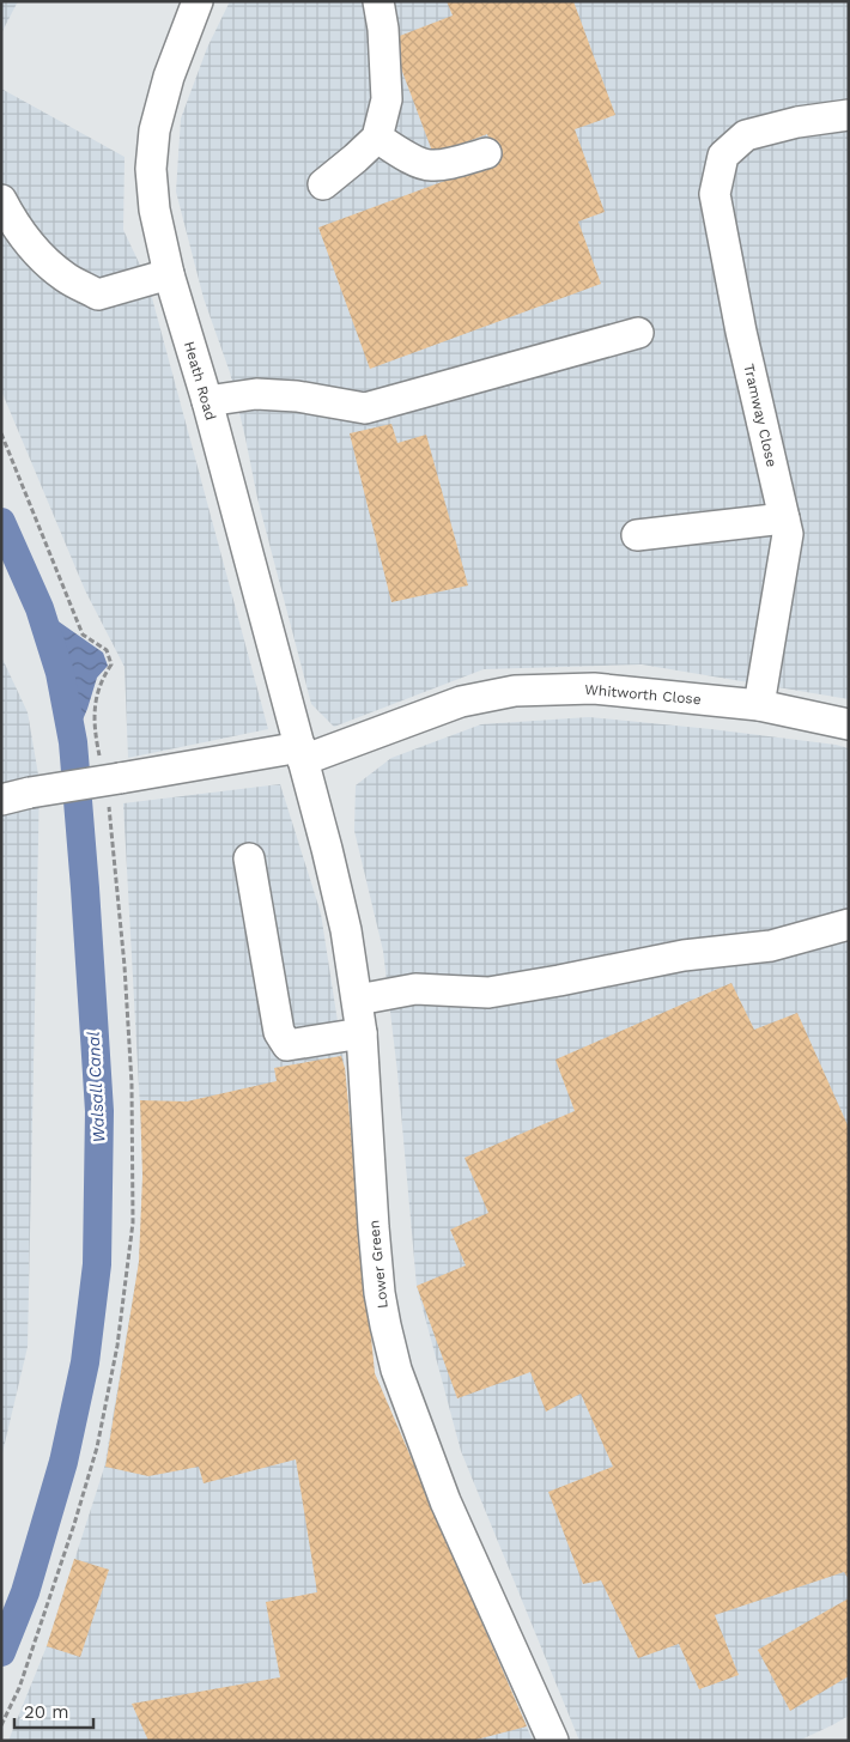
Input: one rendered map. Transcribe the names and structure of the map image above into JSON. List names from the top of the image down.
{
  "streets": {
    "street": [
      "Heath Road",
      "Tramway Close",
      "Whitworth Close",
      "Lower Green"
    ]
  },
  "crossings": [
    ["Heath Road", "Whitworth Close"],
    ["Heath Road", "Lower Green"],
    ["Tramway Close", "Whitworth Close"],
    ["Whitworth Close", "Lower Green"]
  ],
  "water": ["Walsall Canal"],
  "scale_bar": "20 m"
}
